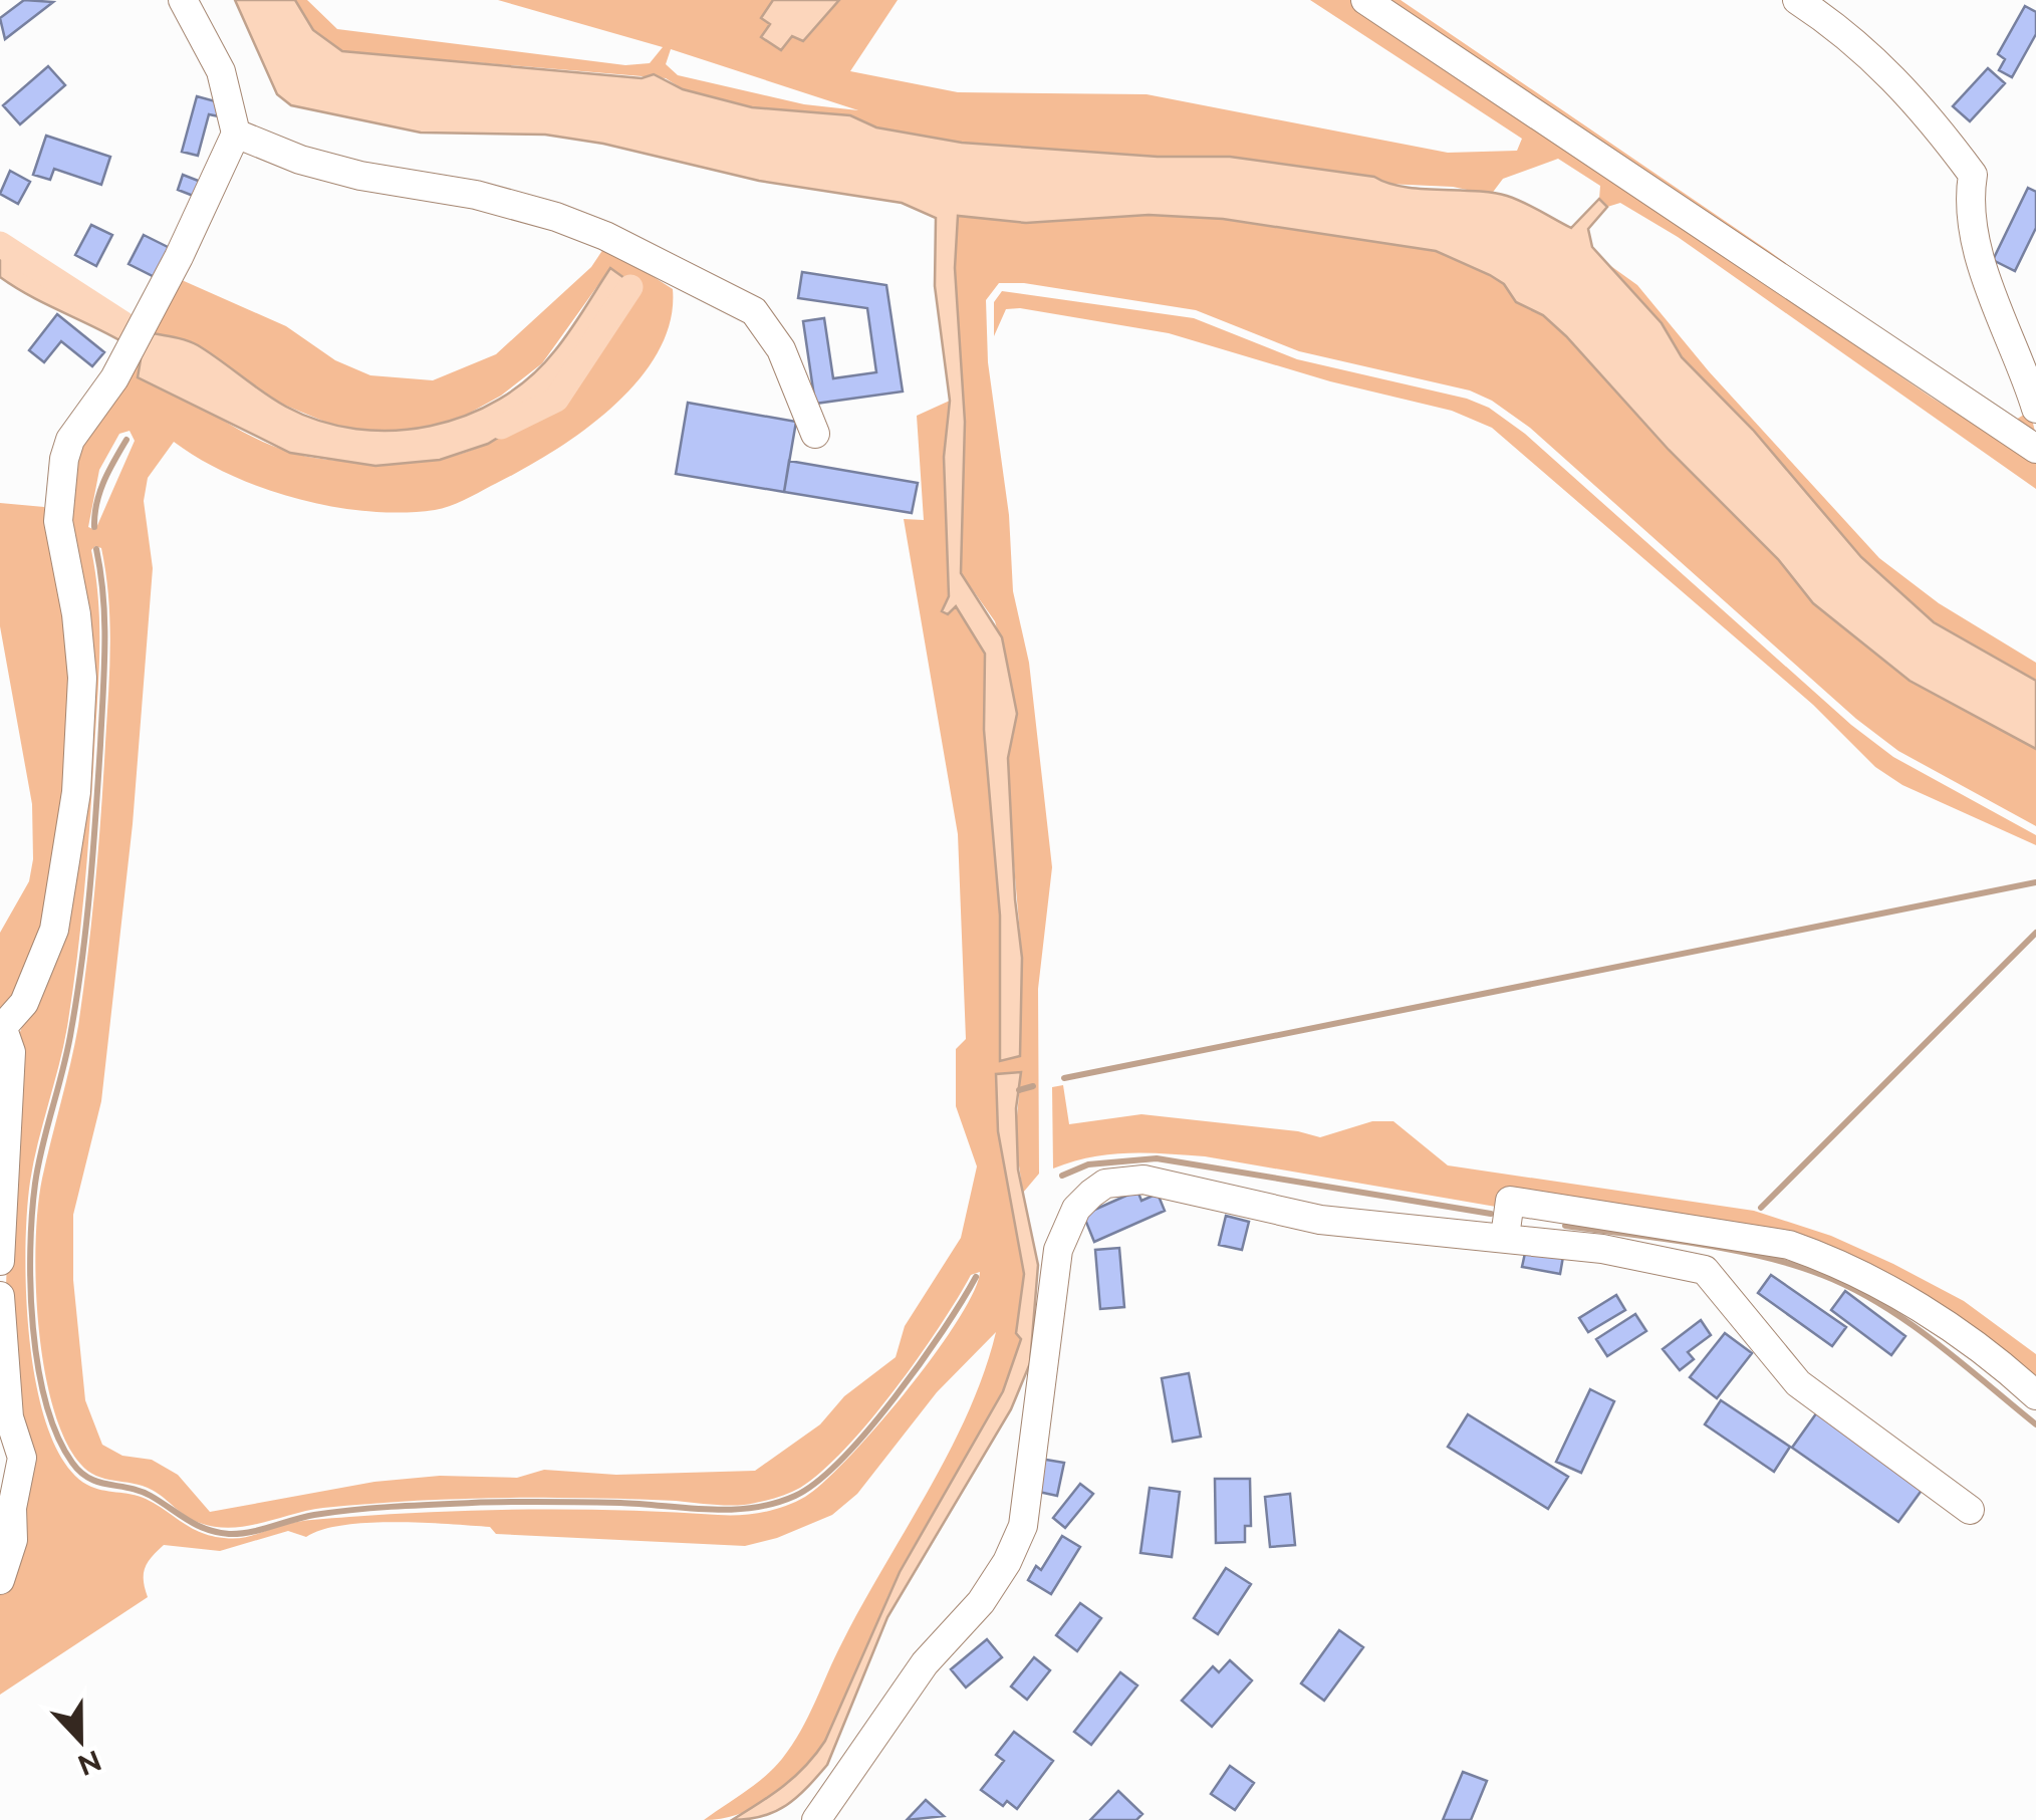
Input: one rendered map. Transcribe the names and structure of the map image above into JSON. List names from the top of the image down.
{
  "north": "bottom"
}
